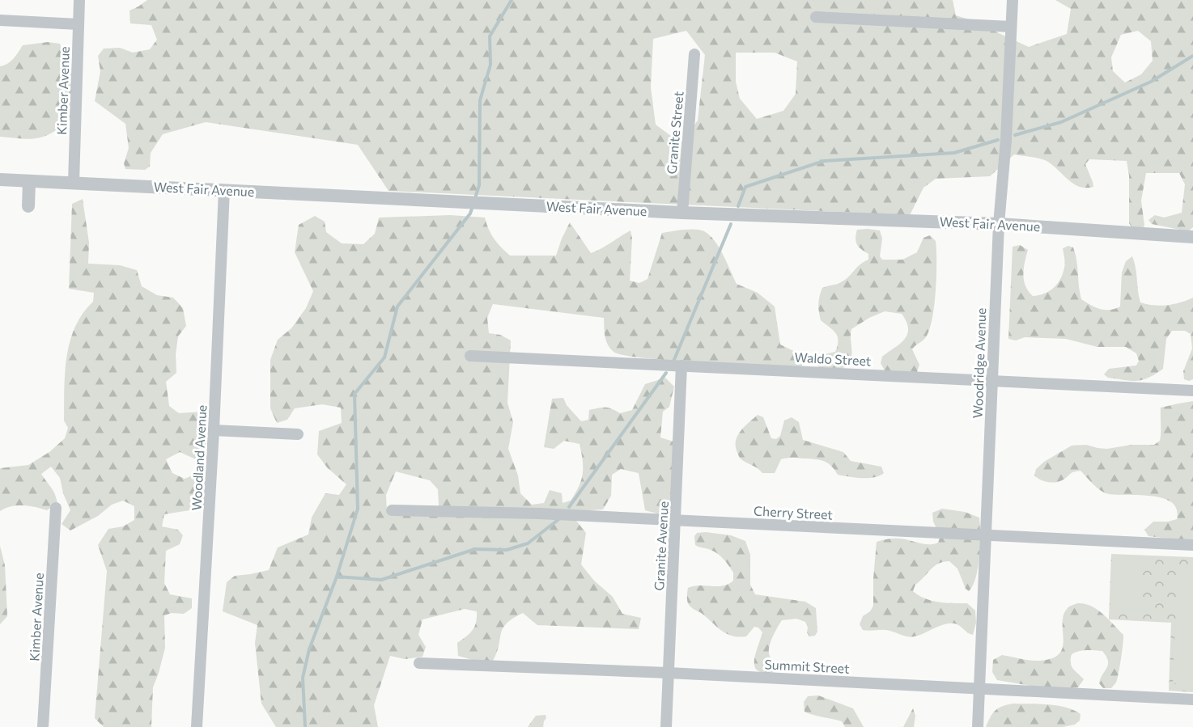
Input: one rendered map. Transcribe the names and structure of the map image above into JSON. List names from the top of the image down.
{
  "streets": {
    "street": [
      "Kimber Avenue",
      "Granite Street",
      "West Fair Avenue",
      "Waldo Street",
      "Woodridge Avenue",
      "Woodland Avenue",
      "Cherry Street",
      "Granite Avenue",
      "Summit Street"
    ]
  },
  "crossings": [
    ["Kimber Avenue", "West Fair Avenue"],
    ["Granite Street", "West Fair Avenue"],
    ["West Fair Avenue", "Woodridge Avenue"],
    ["West Fair Avenue", "Woodland Avenue"],
    ["Waldo Street", "Woodridge Avenue"],
    ["Waldo Street", "Granite Avenue"],
    ["Woodridge Avenue", "Cherry Street"],
    ["Woodridge Avenue", "Summit Street"],
    ["Cherry Street", "Granite Avenue"],
    ["Granite Avenue", "Summit Street"]
  ]
}
